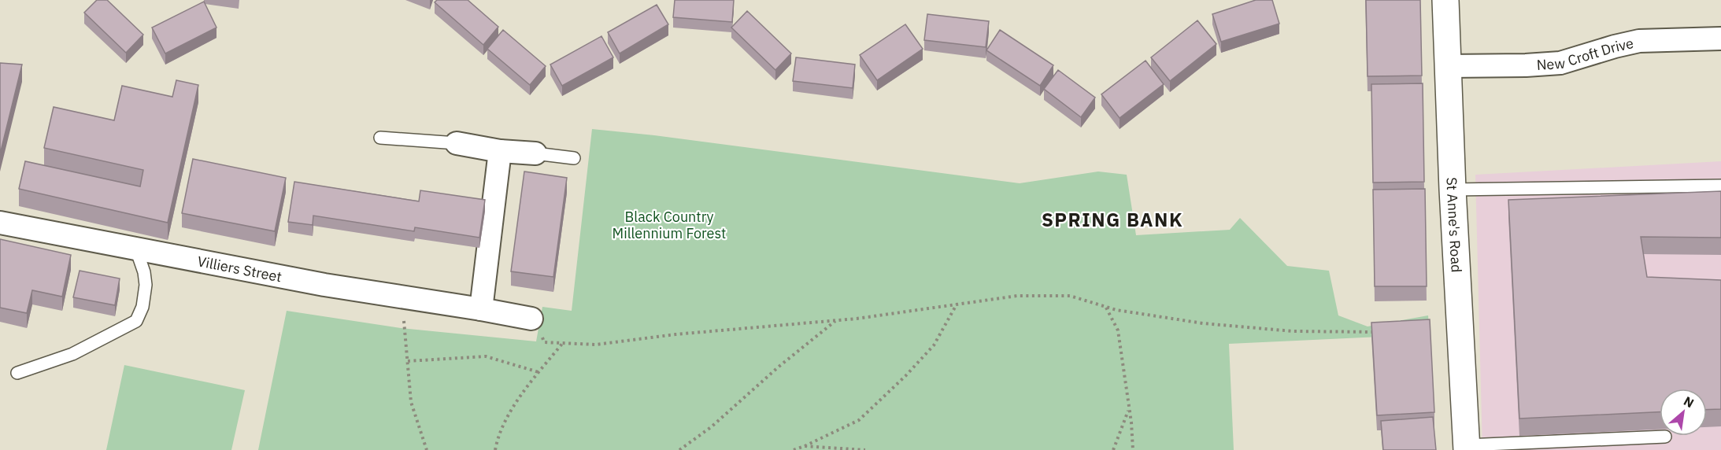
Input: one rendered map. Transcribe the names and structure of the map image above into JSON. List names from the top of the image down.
{
  "streets": {
    "street": ["New Croft Drive", "St Anne's Road", "Villiers Street"]
  },
  "crossings": [
    ["New Croft Drive", "St Anne's Road"]
  ],
  "districts": ["SPRING BANK"],
  "parks": ["Black Country Millennium Forest"],
  "north": "top right"
}
